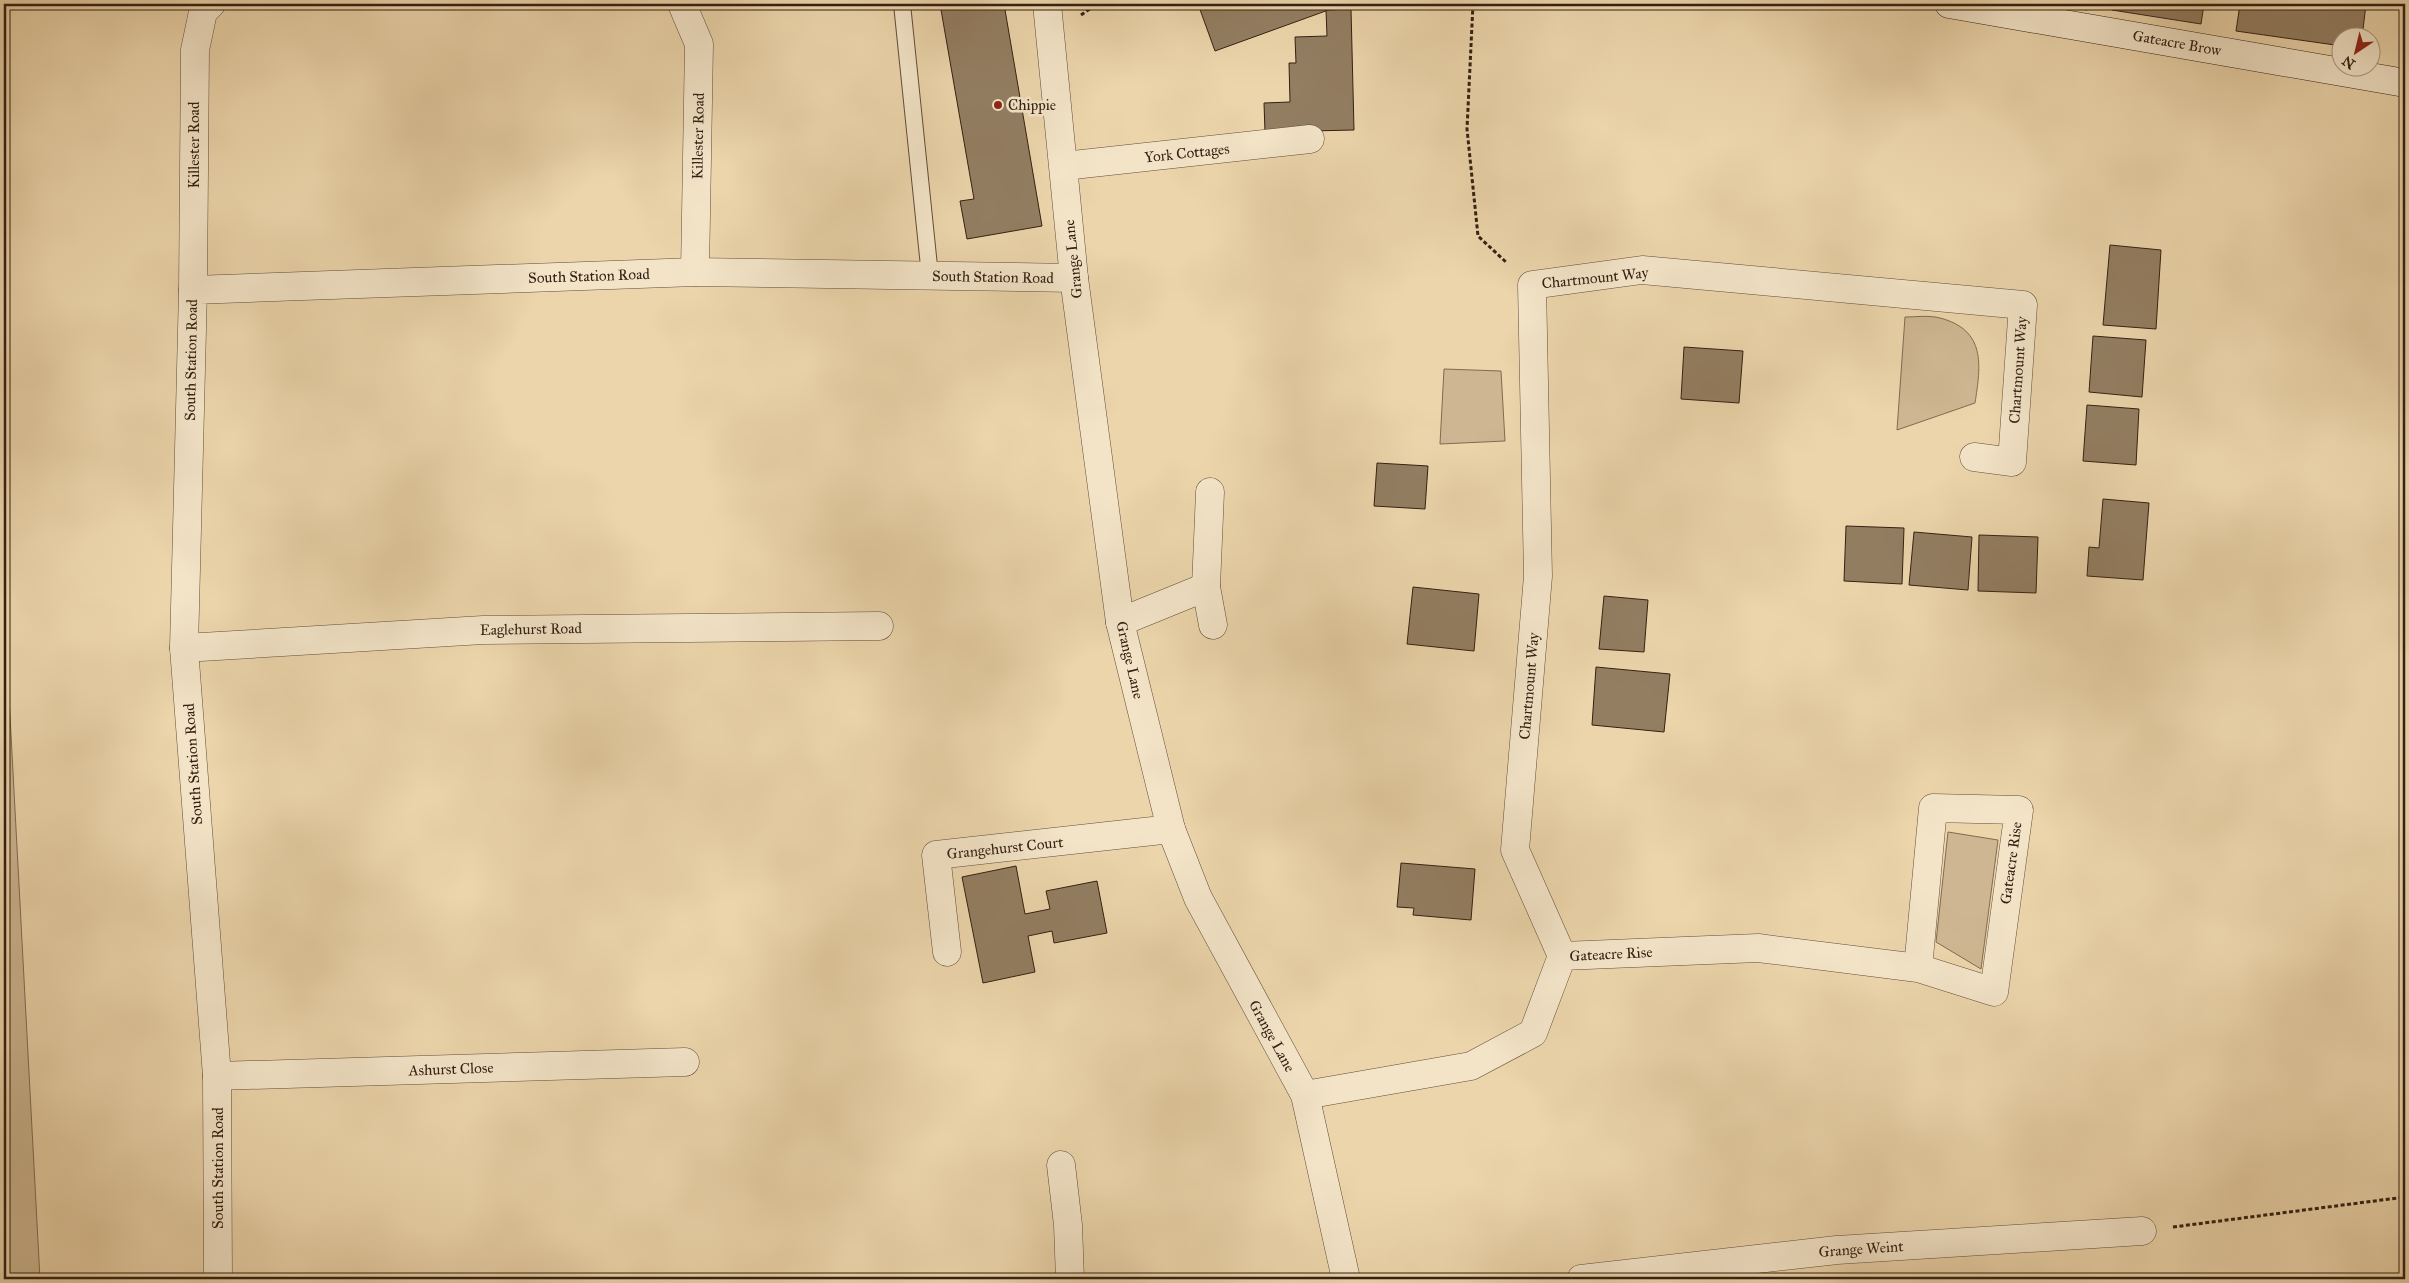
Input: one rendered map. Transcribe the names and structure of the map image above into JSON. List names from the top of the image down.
{
  "streets": {
    "street": [
      "Gateacre Brow",
      "Killester Road",
      "York Cottages",
      "Grange Lane",
      "South Station Road",
      "Chartmount Way",
      "Eaglehurst Road",
      "Grangehurst Court",
      "Gateacre Rise",
      "Ashurst Close",
      "Grange Weint"
    ]
  },
  "crossings": [
    ["Killester Road", "South Station Road"],
    ["York Cottages", "Grange Lane"],
    ["Grange Lane", "South Station Road"],
    ["Grange Lane", "Grangehurst Court"],
    ["Grange Lane", "Gateacre Rise"],
    ["South Station Road", "Eaglehurst Road"],
    ["South Station Road", "Ashurst Close"],
    ["Chartmount Way", "Gateacre Rise"]
  ],
  "places": ["Chippie"],
  "north": "bottom left"
}
